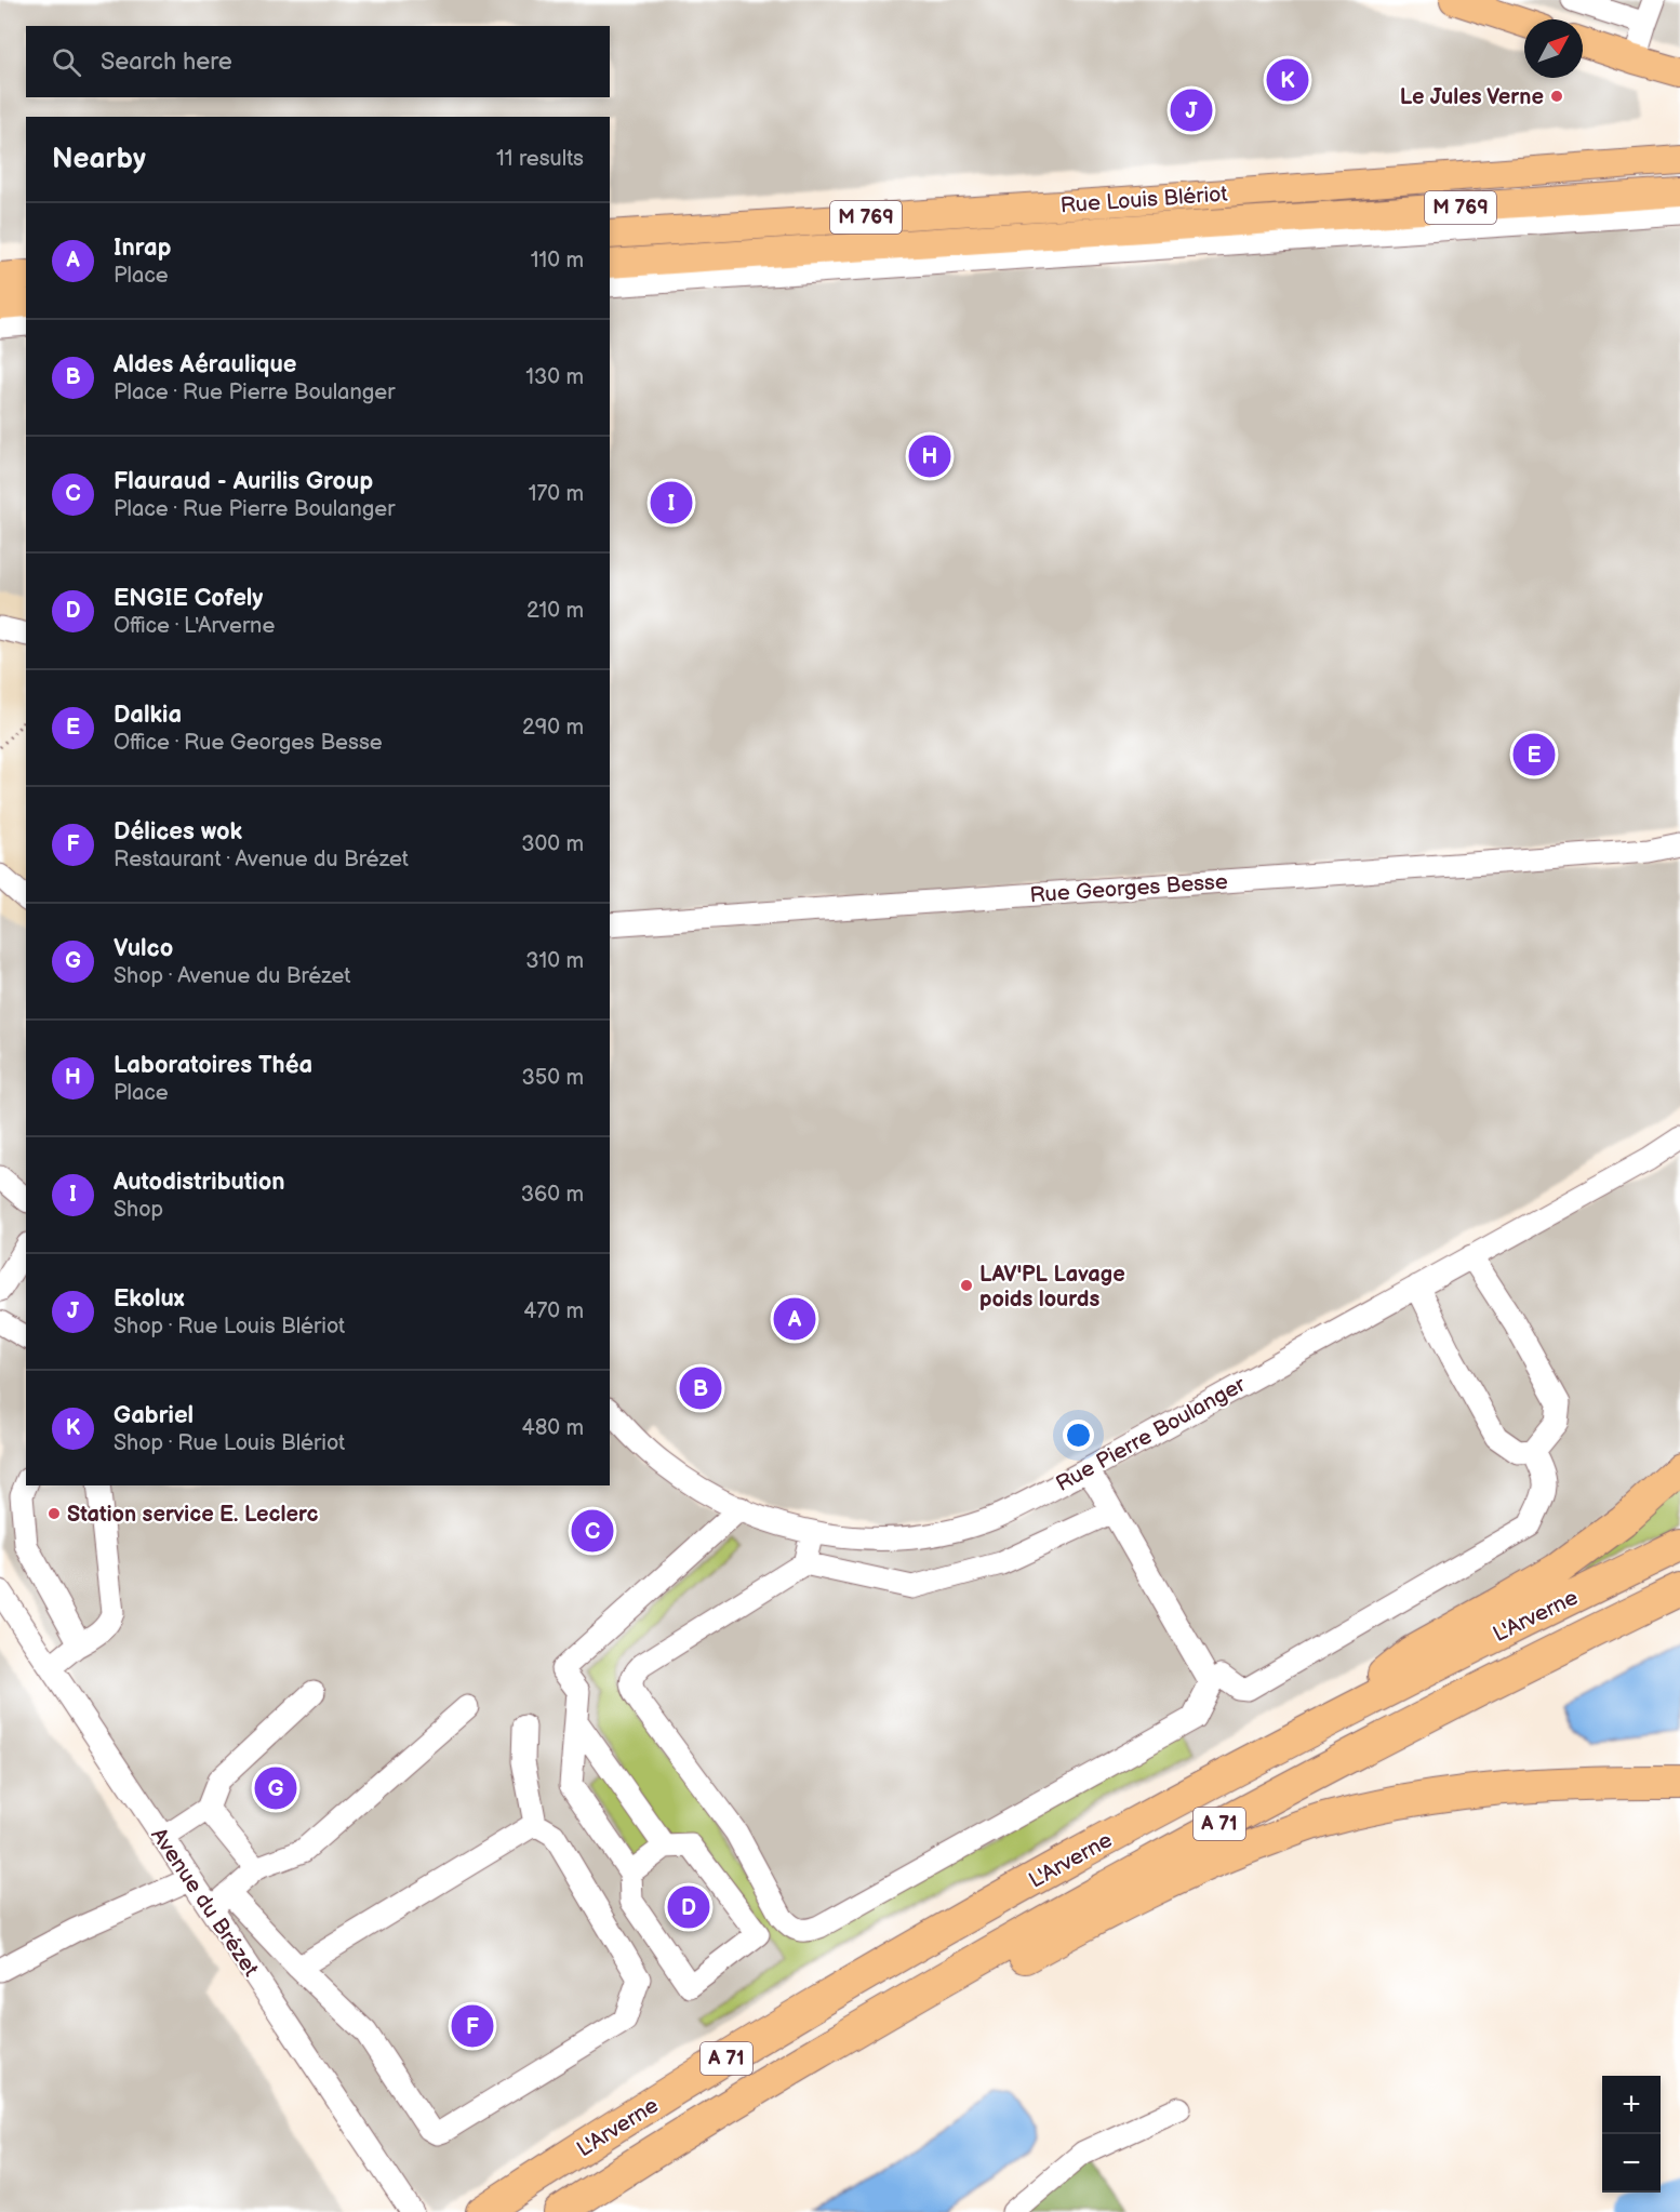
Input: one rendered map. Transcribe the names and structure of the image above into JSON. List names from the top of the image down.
{
  "streets": {
    "highway": ["L'Arverne", "A 71"],
    "main road": ["Rue Louis Blériot", "M 769"],
    "street": ["Rue Georges Besse", "Rue Pierre Boulanger", "Avenue du Brézet"]
  },
  "places": ["Le Jules Verne", "LAV'PL Lavage poids lourds", "Station service E. Leclerc"],
  "north": "top right",
  "page": {
    "search": "Search here",
    "pins": [
      "K",
      "J",
      "H",
      "I",
      "E",
      "A",
      "B",
      "C",
      "G",
      "D",
      "F"
    ],
    "heading": ["Nearby", "11 results"],
    "list": [
      {
        "mark": "A",
        "name": "Inrap",
        "note": "Place",
        "value": "110 m"
      },
      {
        "mark": "B",
        "name": "Aldes Aéraulique",
        "note": "Place · Rue Pierre Boulanger",
        "value": "130 m"
      },
      {
        "mark": "C",
        "name": "Flauraud - Aurilis Group",
        "note": "Place · Rue Pierre Boulanger",
        "value": "170 m"
      },
      {
        "mark": "D",
        "name": "ENGIE Cofely",
        "note": "Office · L'Arverne",
        "value": "210 m"
      },
      {
        "mark": "E",
        "name": "Dalkia",
        "note": "Office · Rue Georges Besse",
        "value": "290 m"
      },
      {
        "mark": "F",
        "name": "Délices wok",
        "note": "Restaurant · Avenue du Brézet",
        "value": "300 m"
      },
      {
        "mark": "G",
        "name": "Vulco",
        "note": "Shop · Avenue du Brézet",
        "value": "310 m"
      },
      {
        "mark": "H",
        "name": "Laboratoires Théa",
        "note": "Place",
        "value": "350 m"
      },
      {
        "mark": "I",
        "name": "Autodistribution",
        "note": "Shop",
        "value": "360 m"
      },
      {
        "mark": "J",
        "name": "Ekolux",
        "note": "Shop · Rue Louis Blériot",
        "value": "470 m"
      },
      {
        "mark": "K",
        "name": "Gabriel",
        "note": "Shop · Rue Louis Blériot",
        "value": "480 m"
      }
    ],
    "map_buttons": ["+", "−"]
  }
}
